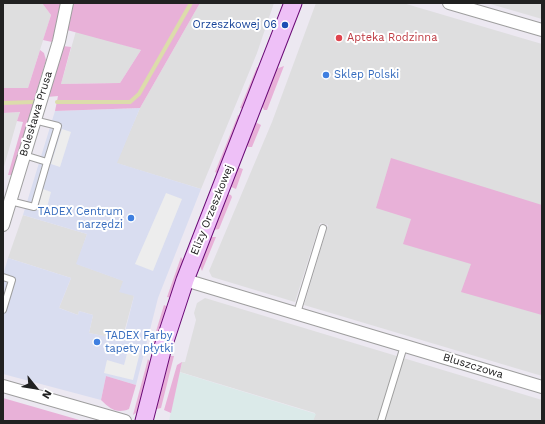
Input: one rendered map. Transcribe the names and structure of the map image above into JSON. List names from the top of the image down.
{
  "streets": {
    "street": ["Bolesława Prusa", "Elizy Orzeszkowej", "Bluszczowa"]
  },
  "crossings": [
    ["Elizy Orzeszkowej", "Bluszczowa"]
  ],
  "places": [
    "Orzeszkowej 06",
    "Apteka Rodzinna",
    "Sklep Polski",
    "TADEX Centrum narzędzi",
    "TADEX Farby tapety płytki"
  ],
  "north": "bottom right"
}
